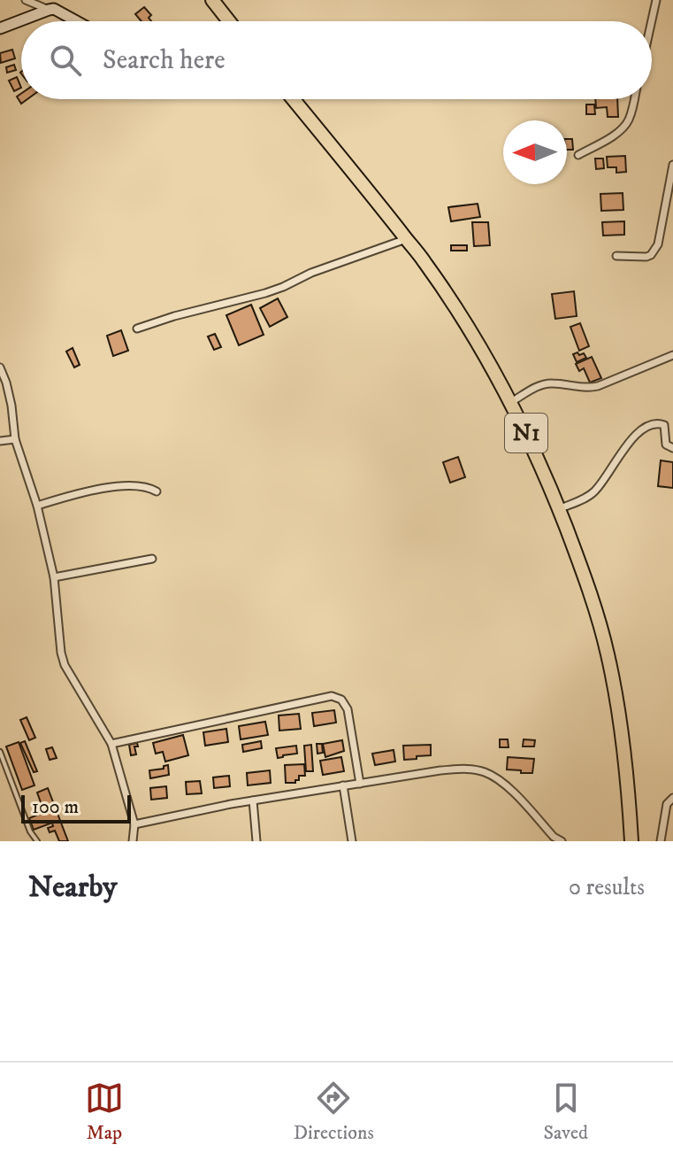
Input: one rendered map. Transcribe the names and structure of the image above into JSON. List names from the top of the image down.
{
  "streets": {
    "highway": ["N1"]
  },
  "scale_bar": "100 m",
  "north": "left",
  "page": {
    "search": "Search here",
    "scale": "100 m",
    "heading": ["Nearby", "0 results"],
    "nav": ["Map", "Directions", "Saved"]
  }
}
